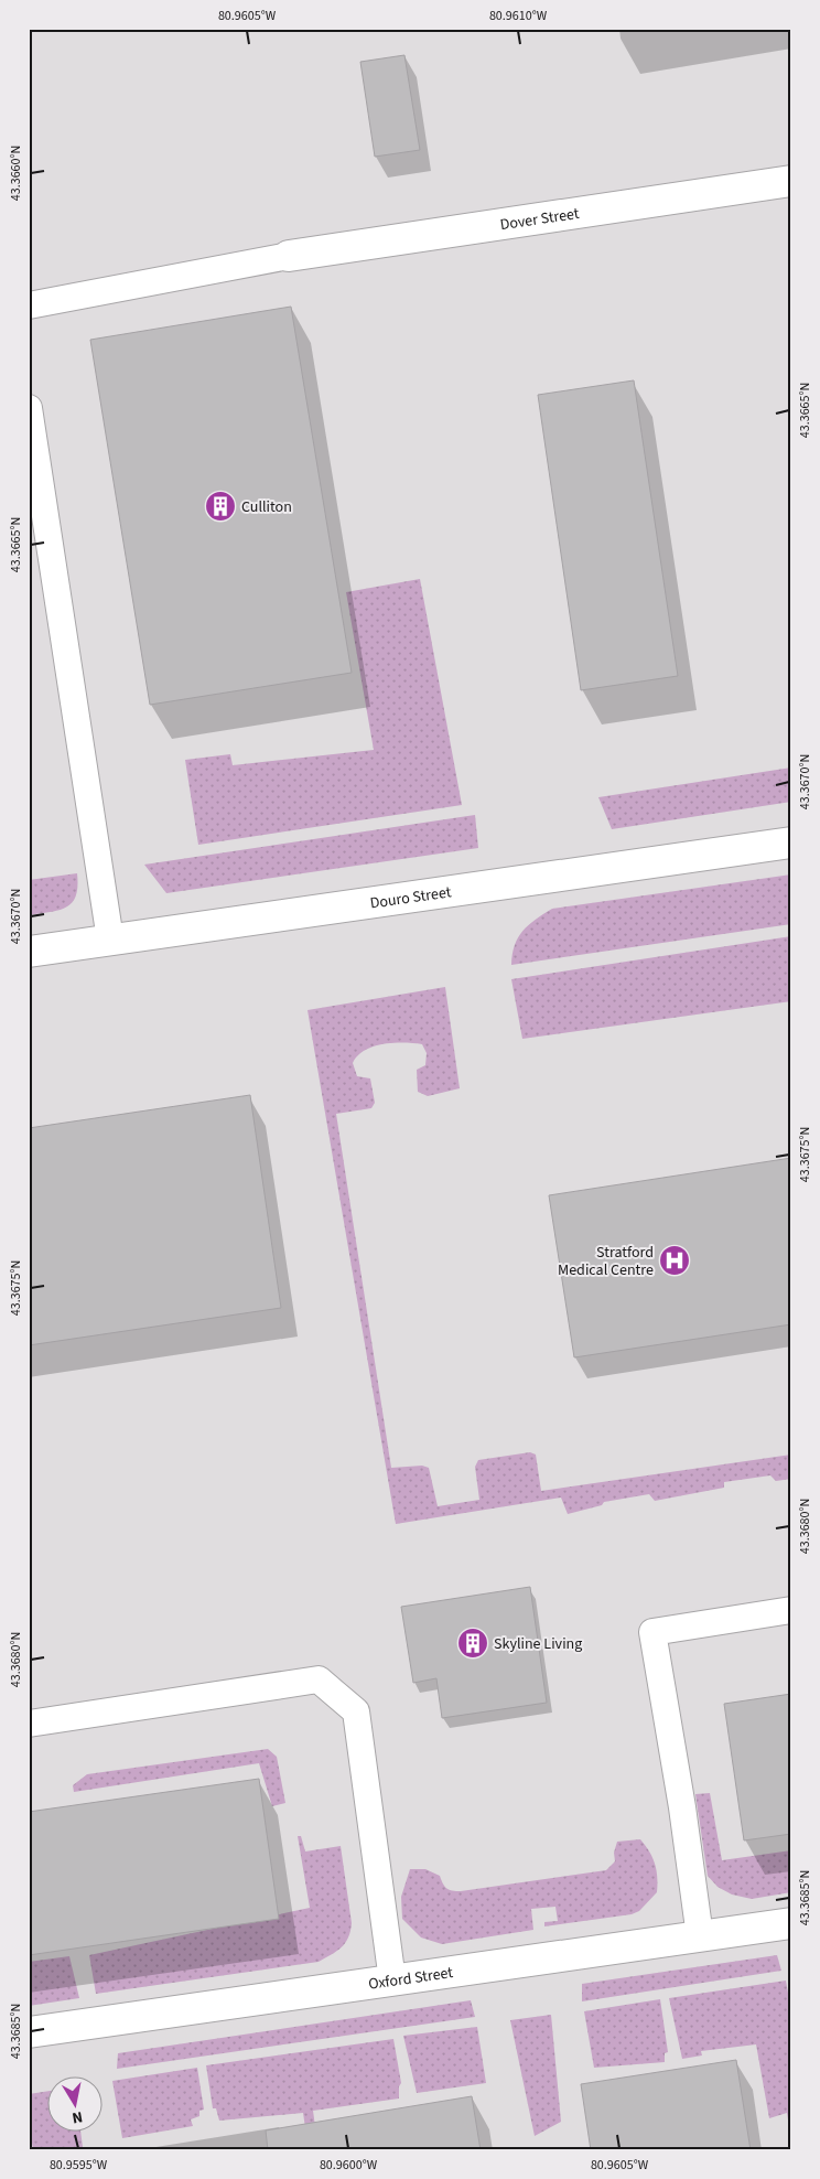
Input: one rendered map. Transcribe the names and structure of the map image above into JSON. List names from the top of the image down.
{
  "streets": {
    "street": ["Dover Street", "Douro Street", "Oxford Street"]
  },
  "places": {
    "building": ["Culliton", "Skyline Living"],
    "hospital": ["Stratford Medical Centre"]
  },
  "north": "bottom",
  "coordinates": [
    "80.9605°W",
    "80.9610°W",
    "43.3660°N",
    "43.3665°N",
    "43.3670°N",
    "43.3675°N",
    "43.3680°N",
    "43.3685°N",
    "80.9595°W",
    "80.9600°W"
  ]
}
